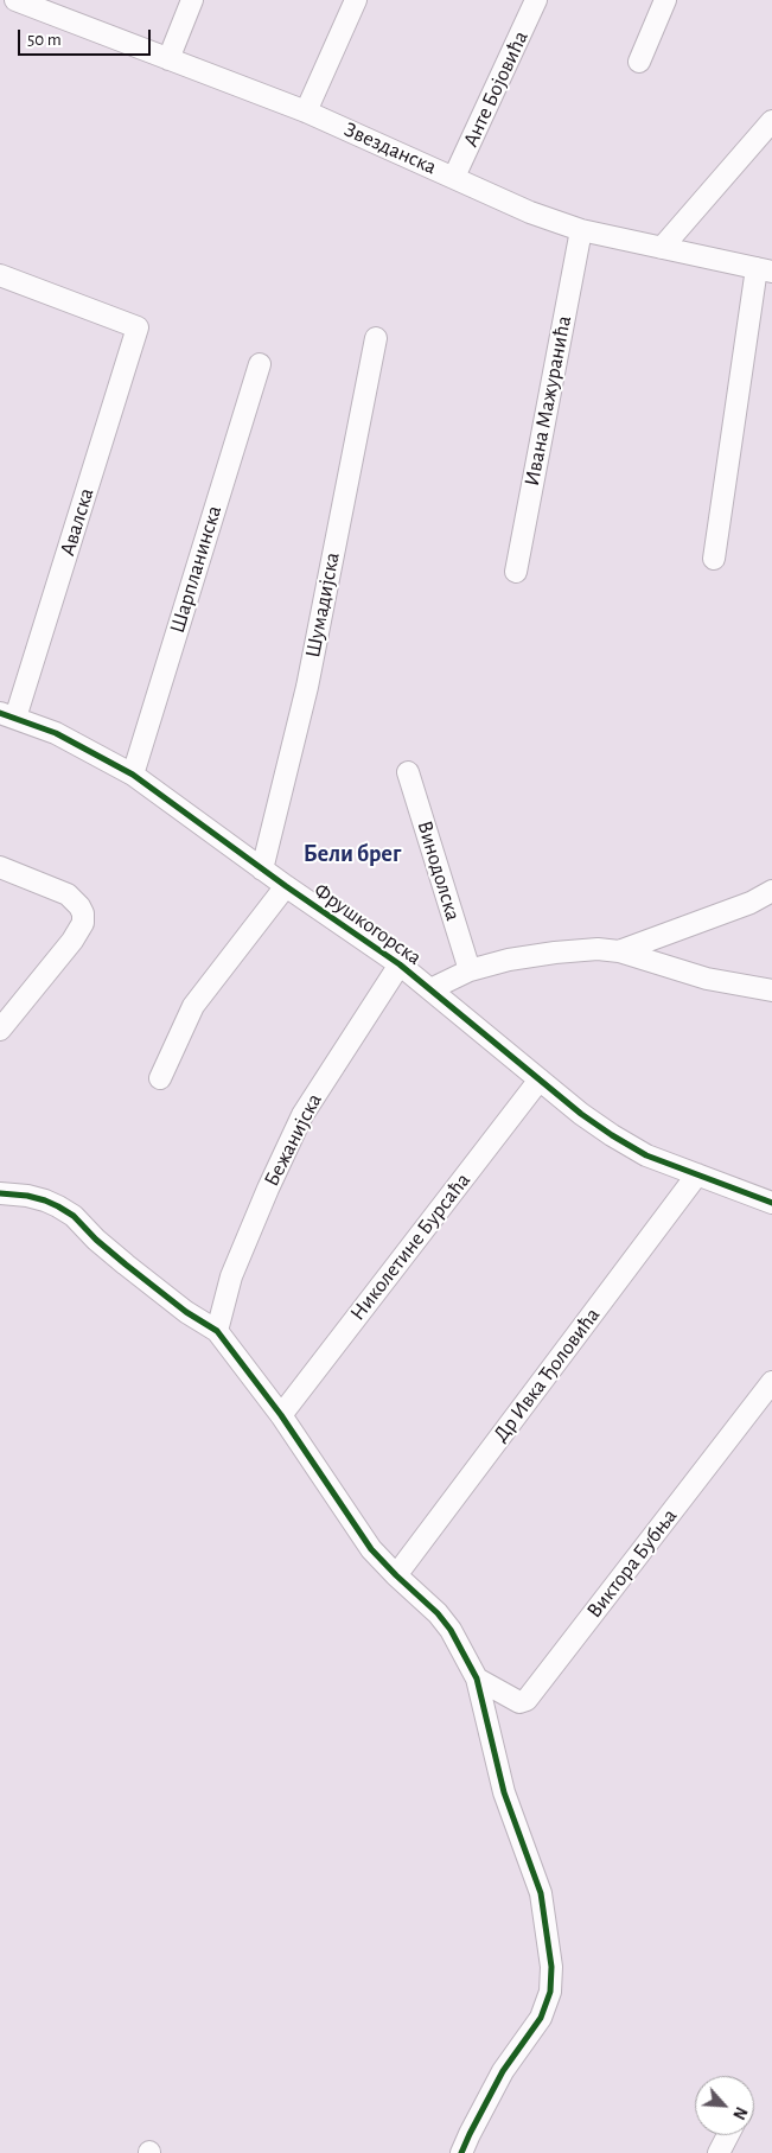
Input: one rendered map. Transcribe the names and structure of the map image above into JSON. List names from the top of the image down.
{
  "streets": {
    "street": [
      "Анте Бојовића",
      "Звезданска",
      "Ивана Мажуранића",
      "Авалска",
      "Шарпланинска",
      "Шумадијска",
      "Винодолска",
      "Фрушкогорска",
      "Бежанијска",
      "Николетине Бурсаћа",
      "Др Ивка Ђоловића",
      "Виктора Бубња"
    ]
  },
  "crossings": [
    ["Анте Бојовића", "Звезданска"],
    ["Звезданска", "Ивана Мажуранића"],
    ["Авалска", "Фрушкогорска"],
    ["Шарпланинска", "Фрушкогорска"],
    ["Шумадијска", "Фрушкогорска"],
    ["Фрушкогорска", "Бежанијска"],
    ["Фрушкогорска", "Николетине Бурсаћа"],
    ["Фрушкогорска", "Др Ивка Ђоловића"]
  ],
  "districts": ["Бели брег"],
  "scale_bar": "50 m",
  "north": "bottom right"
}
